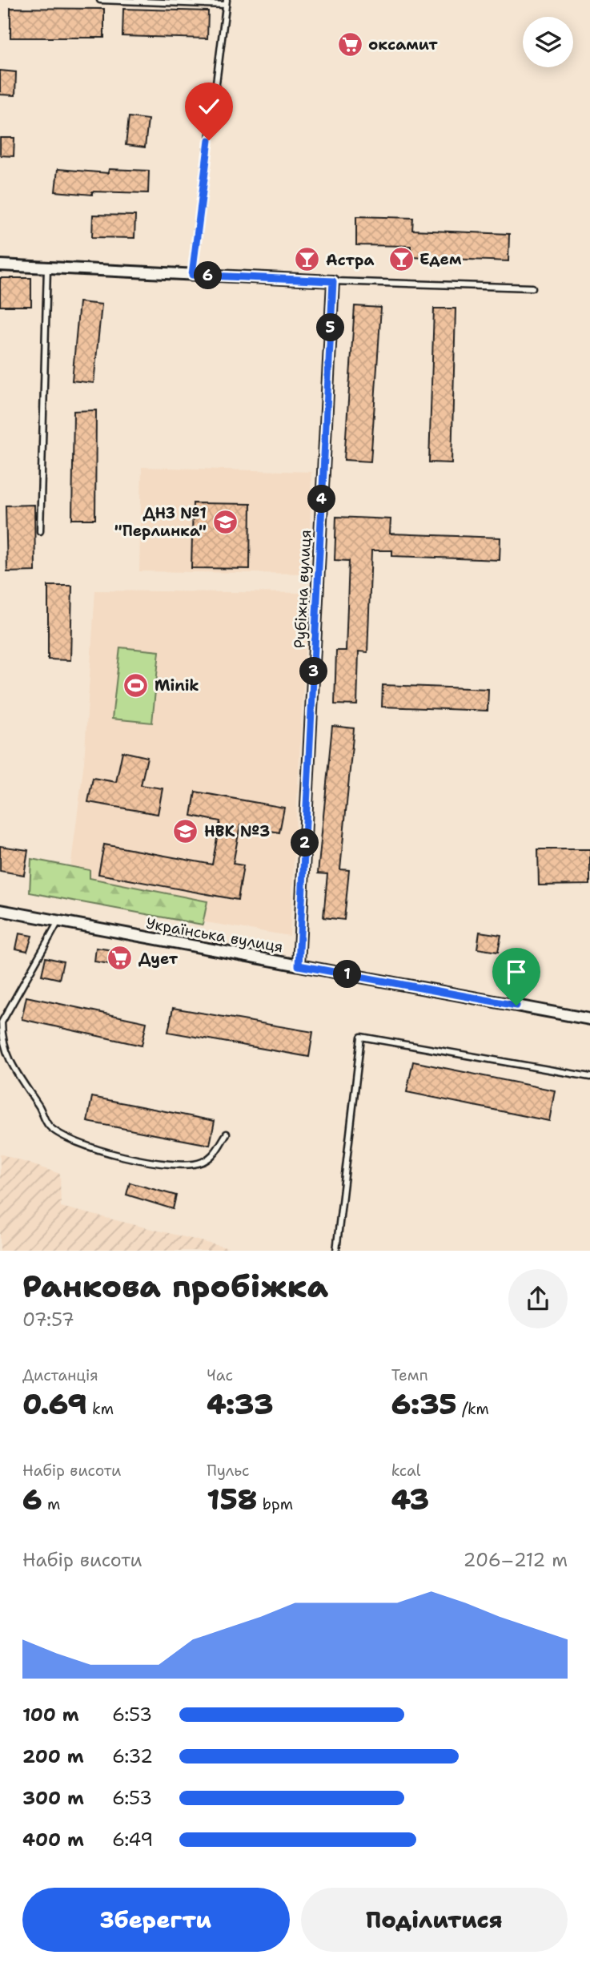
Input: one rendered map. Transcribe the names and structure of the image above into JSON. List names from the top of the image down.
{
  "streets": {
    "street": ["Рубіжна вулиця", "Українська вулиця"]
  },
  "crossings": [
    ["Рубіжна вулиця", "Українська вулиця"]
  ],
  "places": {
    "supermarket": ["оксамит", "Дует"],
    "bar": ["Едем", "Астра"],
    "school or university": ["ДНЗ №1 \"Перлинка\"", "НВК №3"],
    "sports": ["Minik"]
  },
  "page": {
    "pins": [
      "6",
      "5",
      "4",
      "3",
      "2",
      "1"
    ],
    "heading": ["Ранкова пробіжка", "07:57"],
    "stats": [
      ["Дистанція", "0.69 km"],
      ["Час", "4:33"],
      ["Темп", "6:35 /km"],
      ["Набір висоти", "6 m"],
      ["Пульс", "158 bpm"],
      ["kcal", "43"]
    ],
    "chart": ["Набір висоти", "206–212 m"],
    "list": [
      {
        "name": "100 m",
        "note": "6:53"
      },
      {
        "name": "200 m",
        "note": "6:32"
      },
      {
        "name": "300 m",
        "note": "6:53"
      },
      {
        "name": "400 m",
        "note": "6:49"
      }
    ],
    "buttons": ["Зберегти", "Поділитися"]
  }
}
